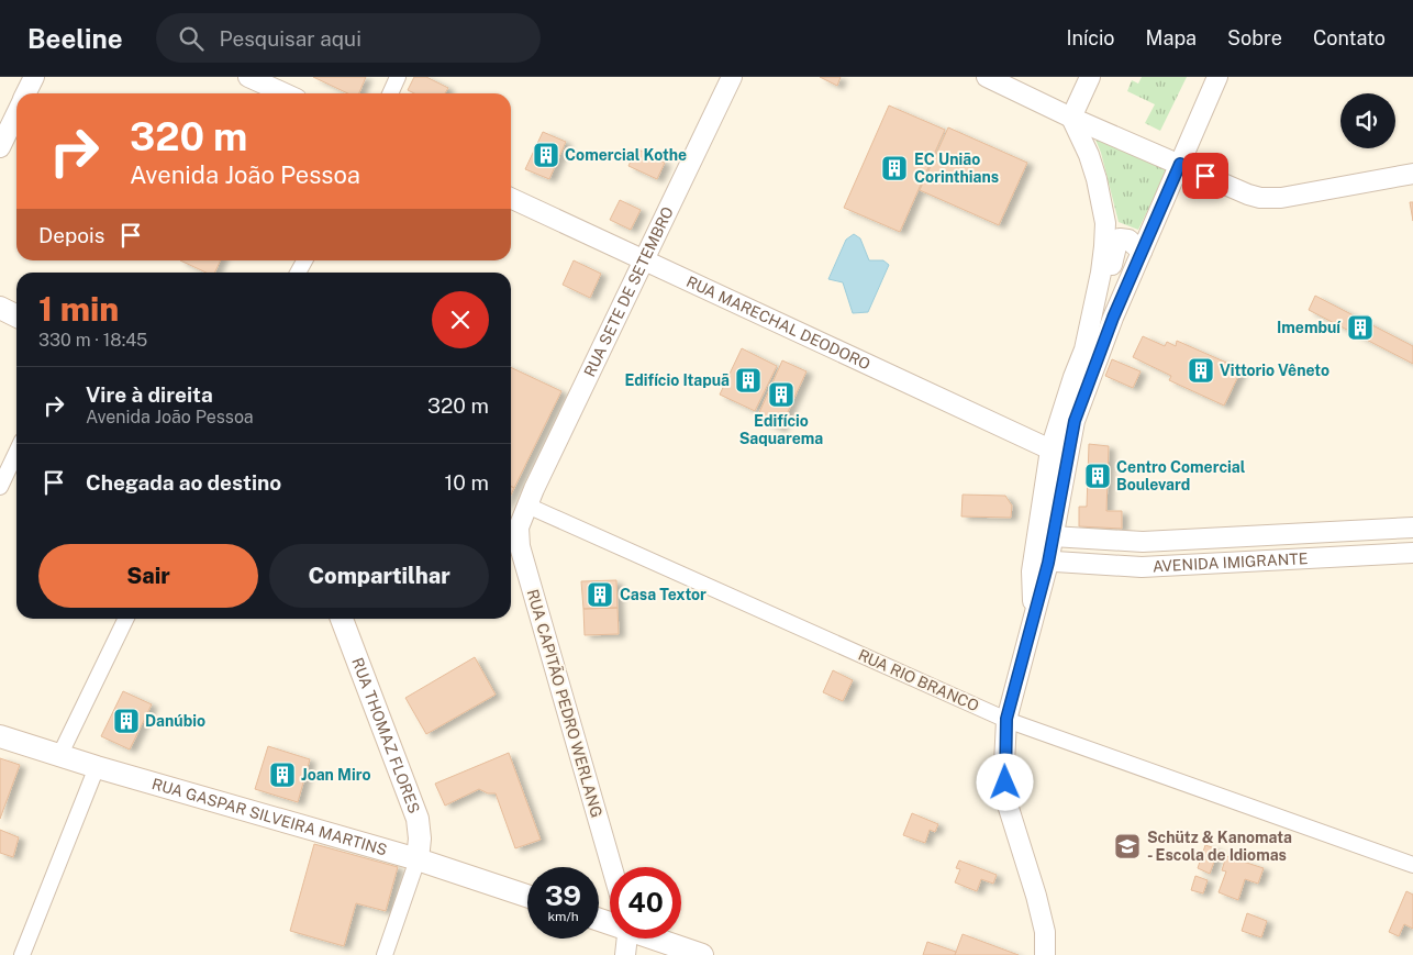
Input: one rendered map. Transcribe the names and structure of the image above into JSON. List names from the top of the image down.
{
  "streets": {
    "main road": ["RUA THOMAZ FLORES", "RUA GASPAR SILVEIRA MARTINS"],
    "street": [
      "RUA SETE DE SETEMBRO",
      "RUA MARECHAL DEODORO",
      "AVENIDA IMIGRANTE",
      "RUA RIO BRANCO",
      "RUA CAPITÃO PEDRO WERLANG"
    ]
  },
  "crossings": [
    ["RUA SETE DE SETEMBRO", "RUA MARECHAL DEODORO"],
    ["RUA SETE DE SETEMBRO", "RUA RIO BRANCO"],
    ["RUA SETE DE SETEMBRO", "RUA CAPITÃO PEDRO WERLANG"],
    ["RUA RIO BRANCO", "RUA CAPITÃO PEDRO WERLANG"],
    ["RUA THOMAZ FLORES", "RUA GASPAR SILVEIRA MARTINS"]
  ],
  "places": {
    "building": [
      "Comercial Kothe",
      "EC União Corinthians",
      "Imembuí",
      "Vittorio Vêneto",
      "Edifício Itapuã",
      "Edifício Saquarema",
      "Centro Comercial Boulevard",
      "Casa Textor",
      "Danúbio",
      "Joan Miro"
    ],
    "school or university": ["Schütz & Kanomata - Escola de Idiomas"]
  },
  "page": {
    "header": "Beeline",
    "search": "Pesquisar aqui",
    "nav": [
      "Início",
      "Mapa",
      "Sobre",
      "Contato"
    ],
    "turn": ["320 m", "Avenida João Pessoa"],
    "then": "Depois",
    "heading": ["1 min", "330 m · 18:45"],
    "list": [
      {
        "name": "Vire à direita",
        "note": "Avenida João Pessoa",
        "value": "320 m"
      },
      {
        "name": "Chegada ao destino",
        "value": "10 m"
      }
    ],
    "buttons": ["Sair", "Compartilhar"],
    "speed": "39 km/h",
    "limit": "40"
  }
}
